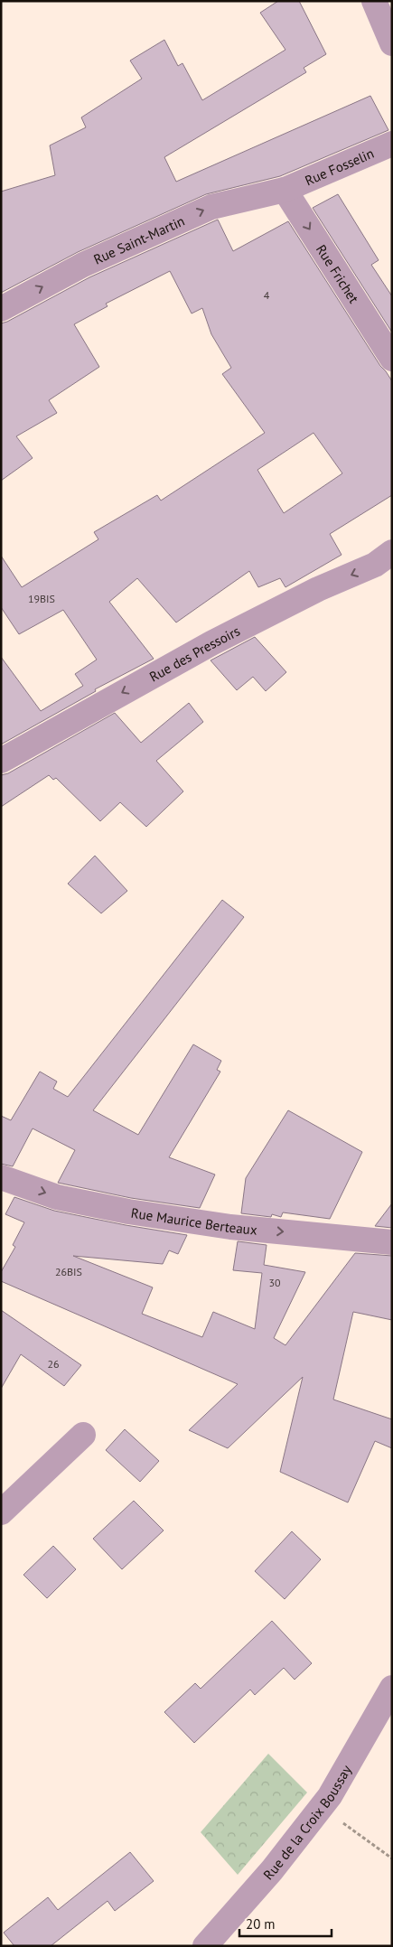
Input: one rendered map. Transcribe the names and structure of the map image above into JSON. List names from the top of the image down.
{
  "streets": {
    "street": [
      "Rue Fosselin",
      "Rue Saint-Martin",
      "Rue Frichet",
      "Rue des Pressoirs",
      "Rue Maurice Berteaux",
      "Rue de la Croix Boussay"
    ]
  },
  "crossings": [
    ["Rue Fosselin", "Rue Saint-Martin"],
    ["Rue Fosselin", "Rue Frichet"],
    ["Rue Saint-Martin", "Rue Frichet"]
  ],
  "one_way": [
    "Rue Saint-Martin",
    "Rue Frichet",
    "Rue des Pressoirs",
    "Rue Maurice Berteaux"
  ],
  "house_numbers": [
    "4",
    "19BIS",
    "26BIS",
    "30",
    "26"
  ],
  "scale_bar": "20 m"
}
